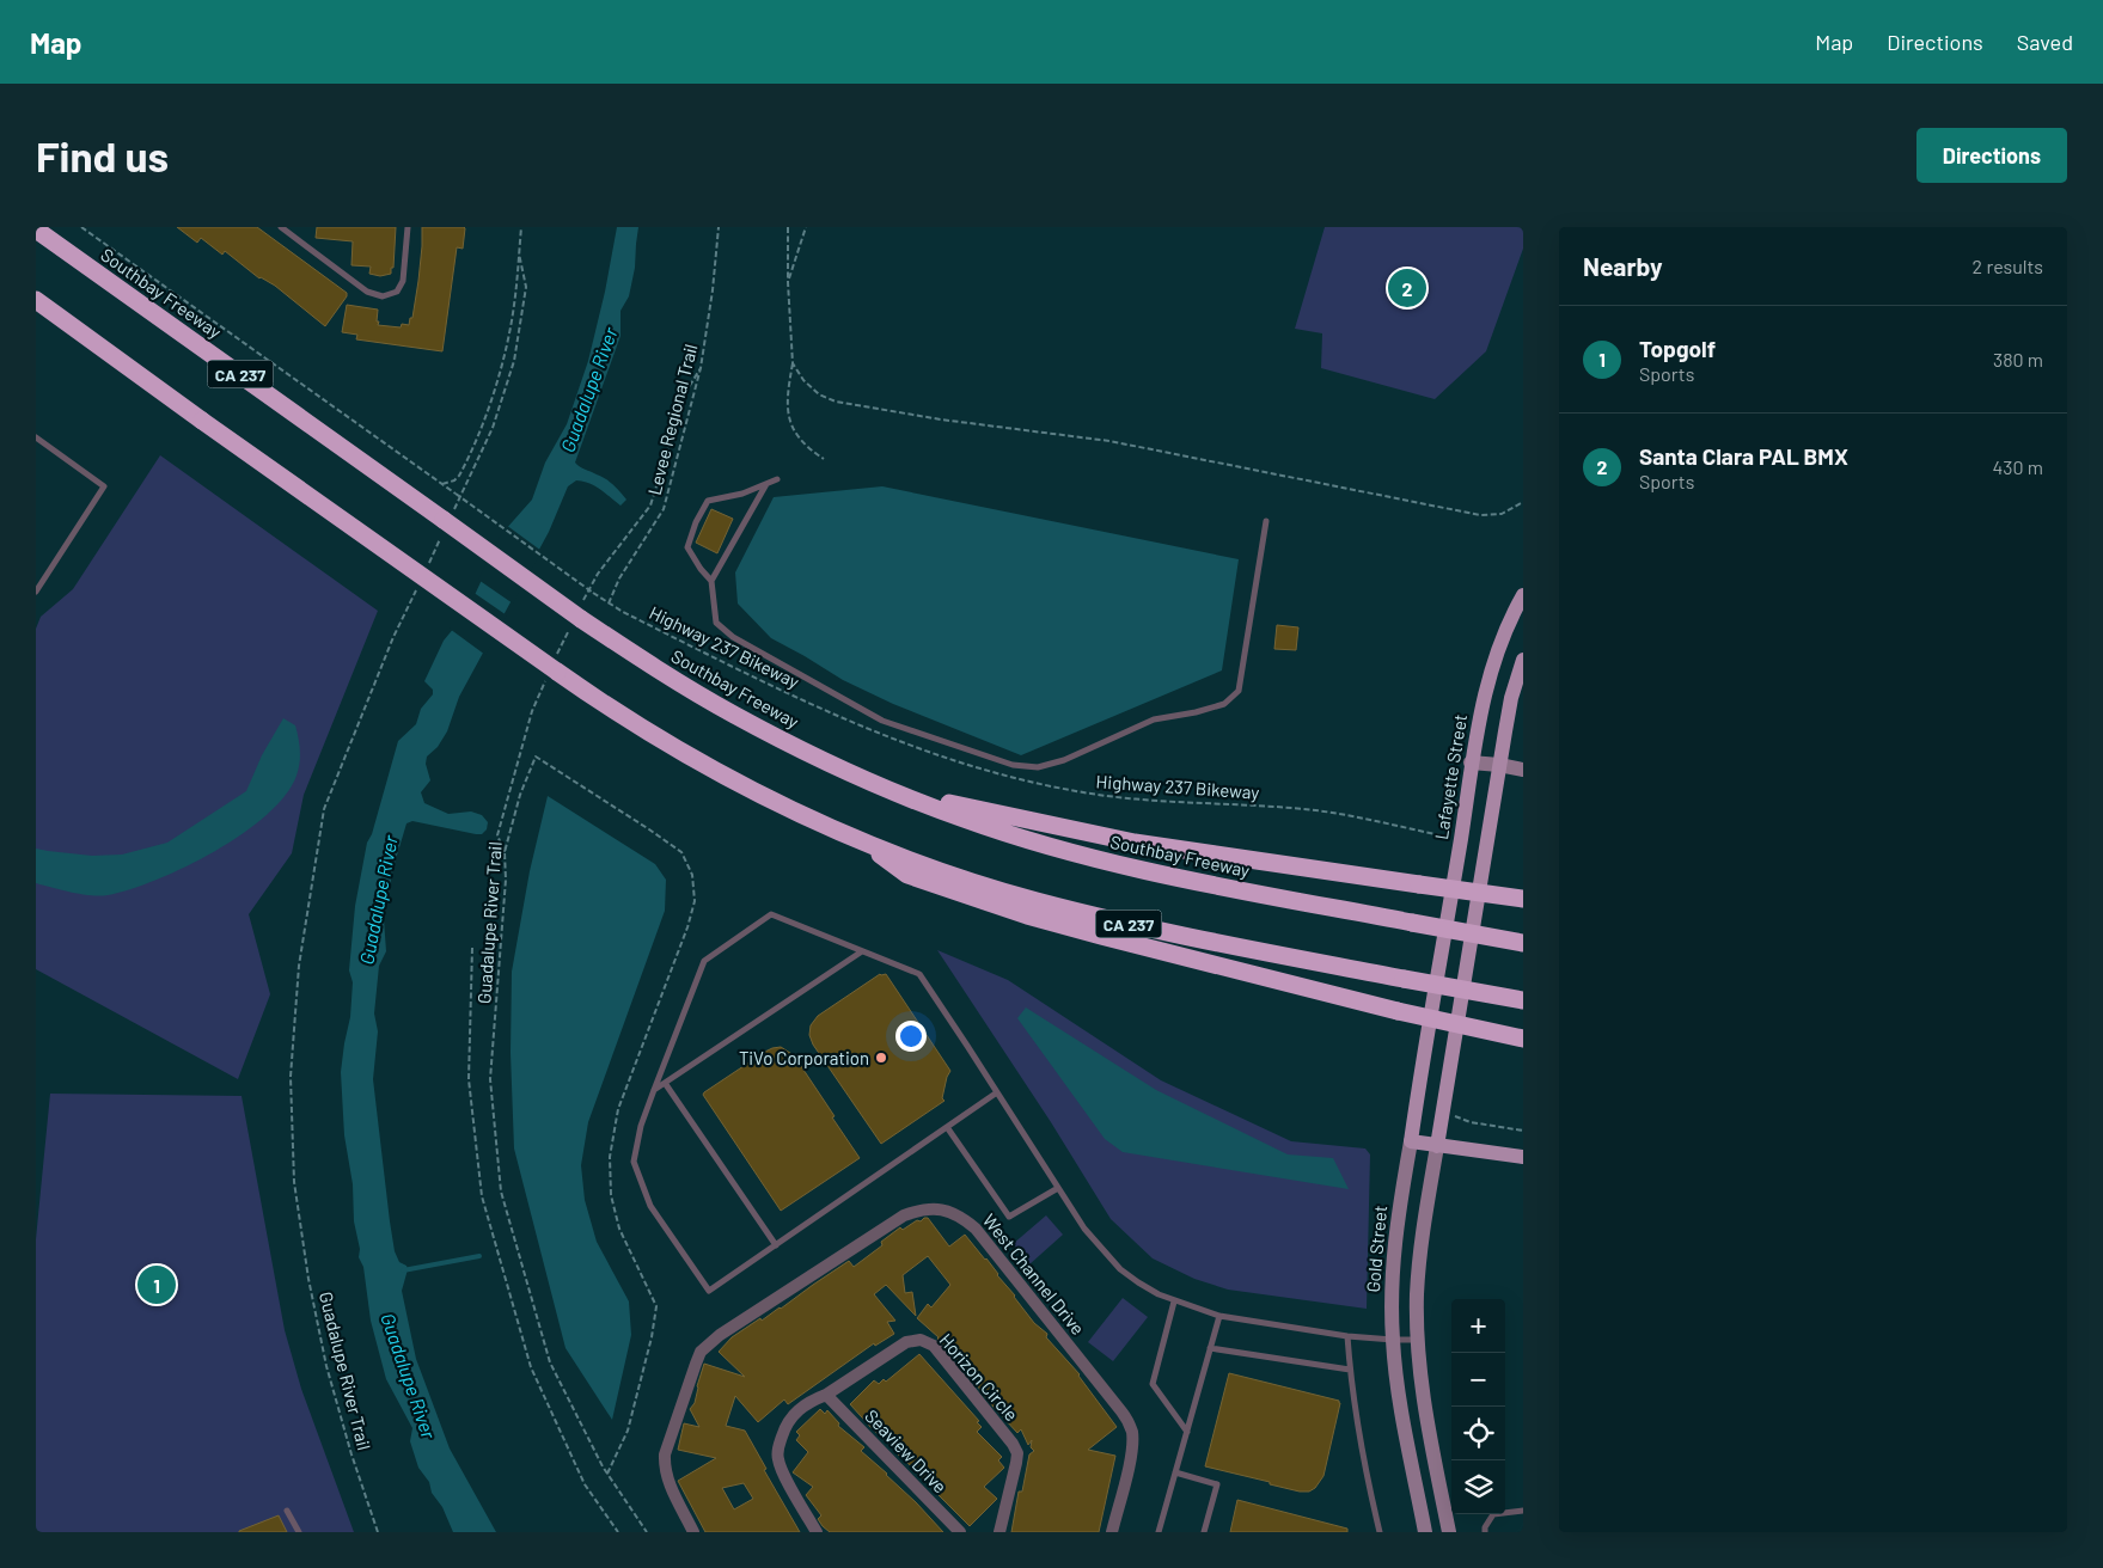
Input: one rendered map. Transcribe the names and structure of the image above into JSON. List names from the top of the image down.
{
  "streets": {
    "highway": ["Southbay Freeway", "CA 237"],
    "main road": ["Lafayette Street", "Gold Street"],
    "street": ["West Channel Drive", "Horizon Circle", "Seaview Drive"],
    "path": ["Levee Regional Trail", "Highway 237 Bikeway", "Guadalupe River Trail"]
  },
  "crossings": [
    ["Levee Regional Trail", "Highway 237 Bikeway"],
    ["Highway 237 Bikeway", "Lafayette Street"],
    ["Lafayette Street", "Gold Street"],
    ["Horizon Circle", "Seaview Drive"]
  ],
  "water": ["Guadalupe River"],
  "places": ["TiVo Corporation"],
  "page": {
    "header": "Map",
    "nav": ["Map", "Directions", "Saved"],
    "buttons": "Directions",
    "title": "Find us",
    "heading": ["Nearby", "2 results"],
    "pins": ["2", "1"],
    "list": [
      {
        "mark": "1",
        "name": "Topgolf",
        "note": "Sports",
        "value": "380 m"
      },
      {
        "mark": "2",
        "name": "Santa Clara PAL BMX",
        "note": "Sports",
        "value": "430 m"
      }
    ],
    "map_buttons": ["+", "−"]
  }
}
